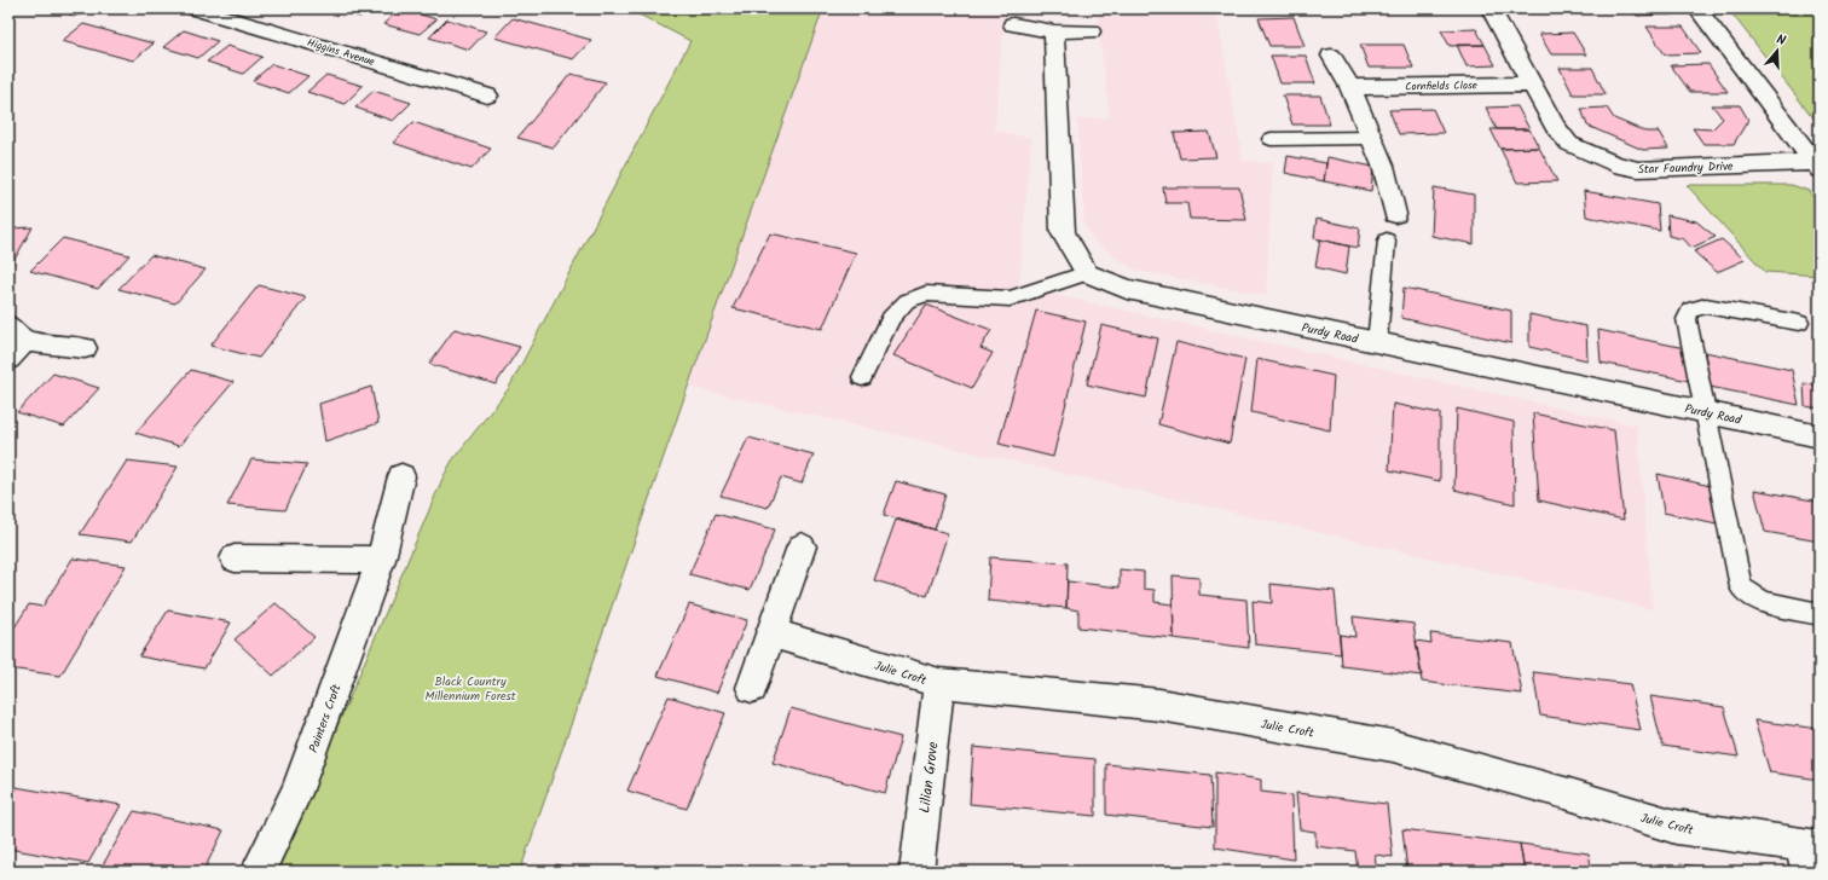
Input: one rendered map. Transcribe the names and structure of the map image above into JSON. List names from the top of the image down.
{
  "streets": {
    "street": [
      "Higgins Avenue",
      "Cornfields Close",
      "Star Foundry Drive",
      "Purdy Road",
      "Julie Croft",
      "Painters Croft",
      "Lilian Grove"
    ]
  },
  "crossings": [
    ["Cornfields Close", "Star Foundry Drive"],
    ["Julie Croft", "Lilian Grove"]
  ],
  "parks": ["Black Country Millennium Forest"],
  "north": "top"
}
